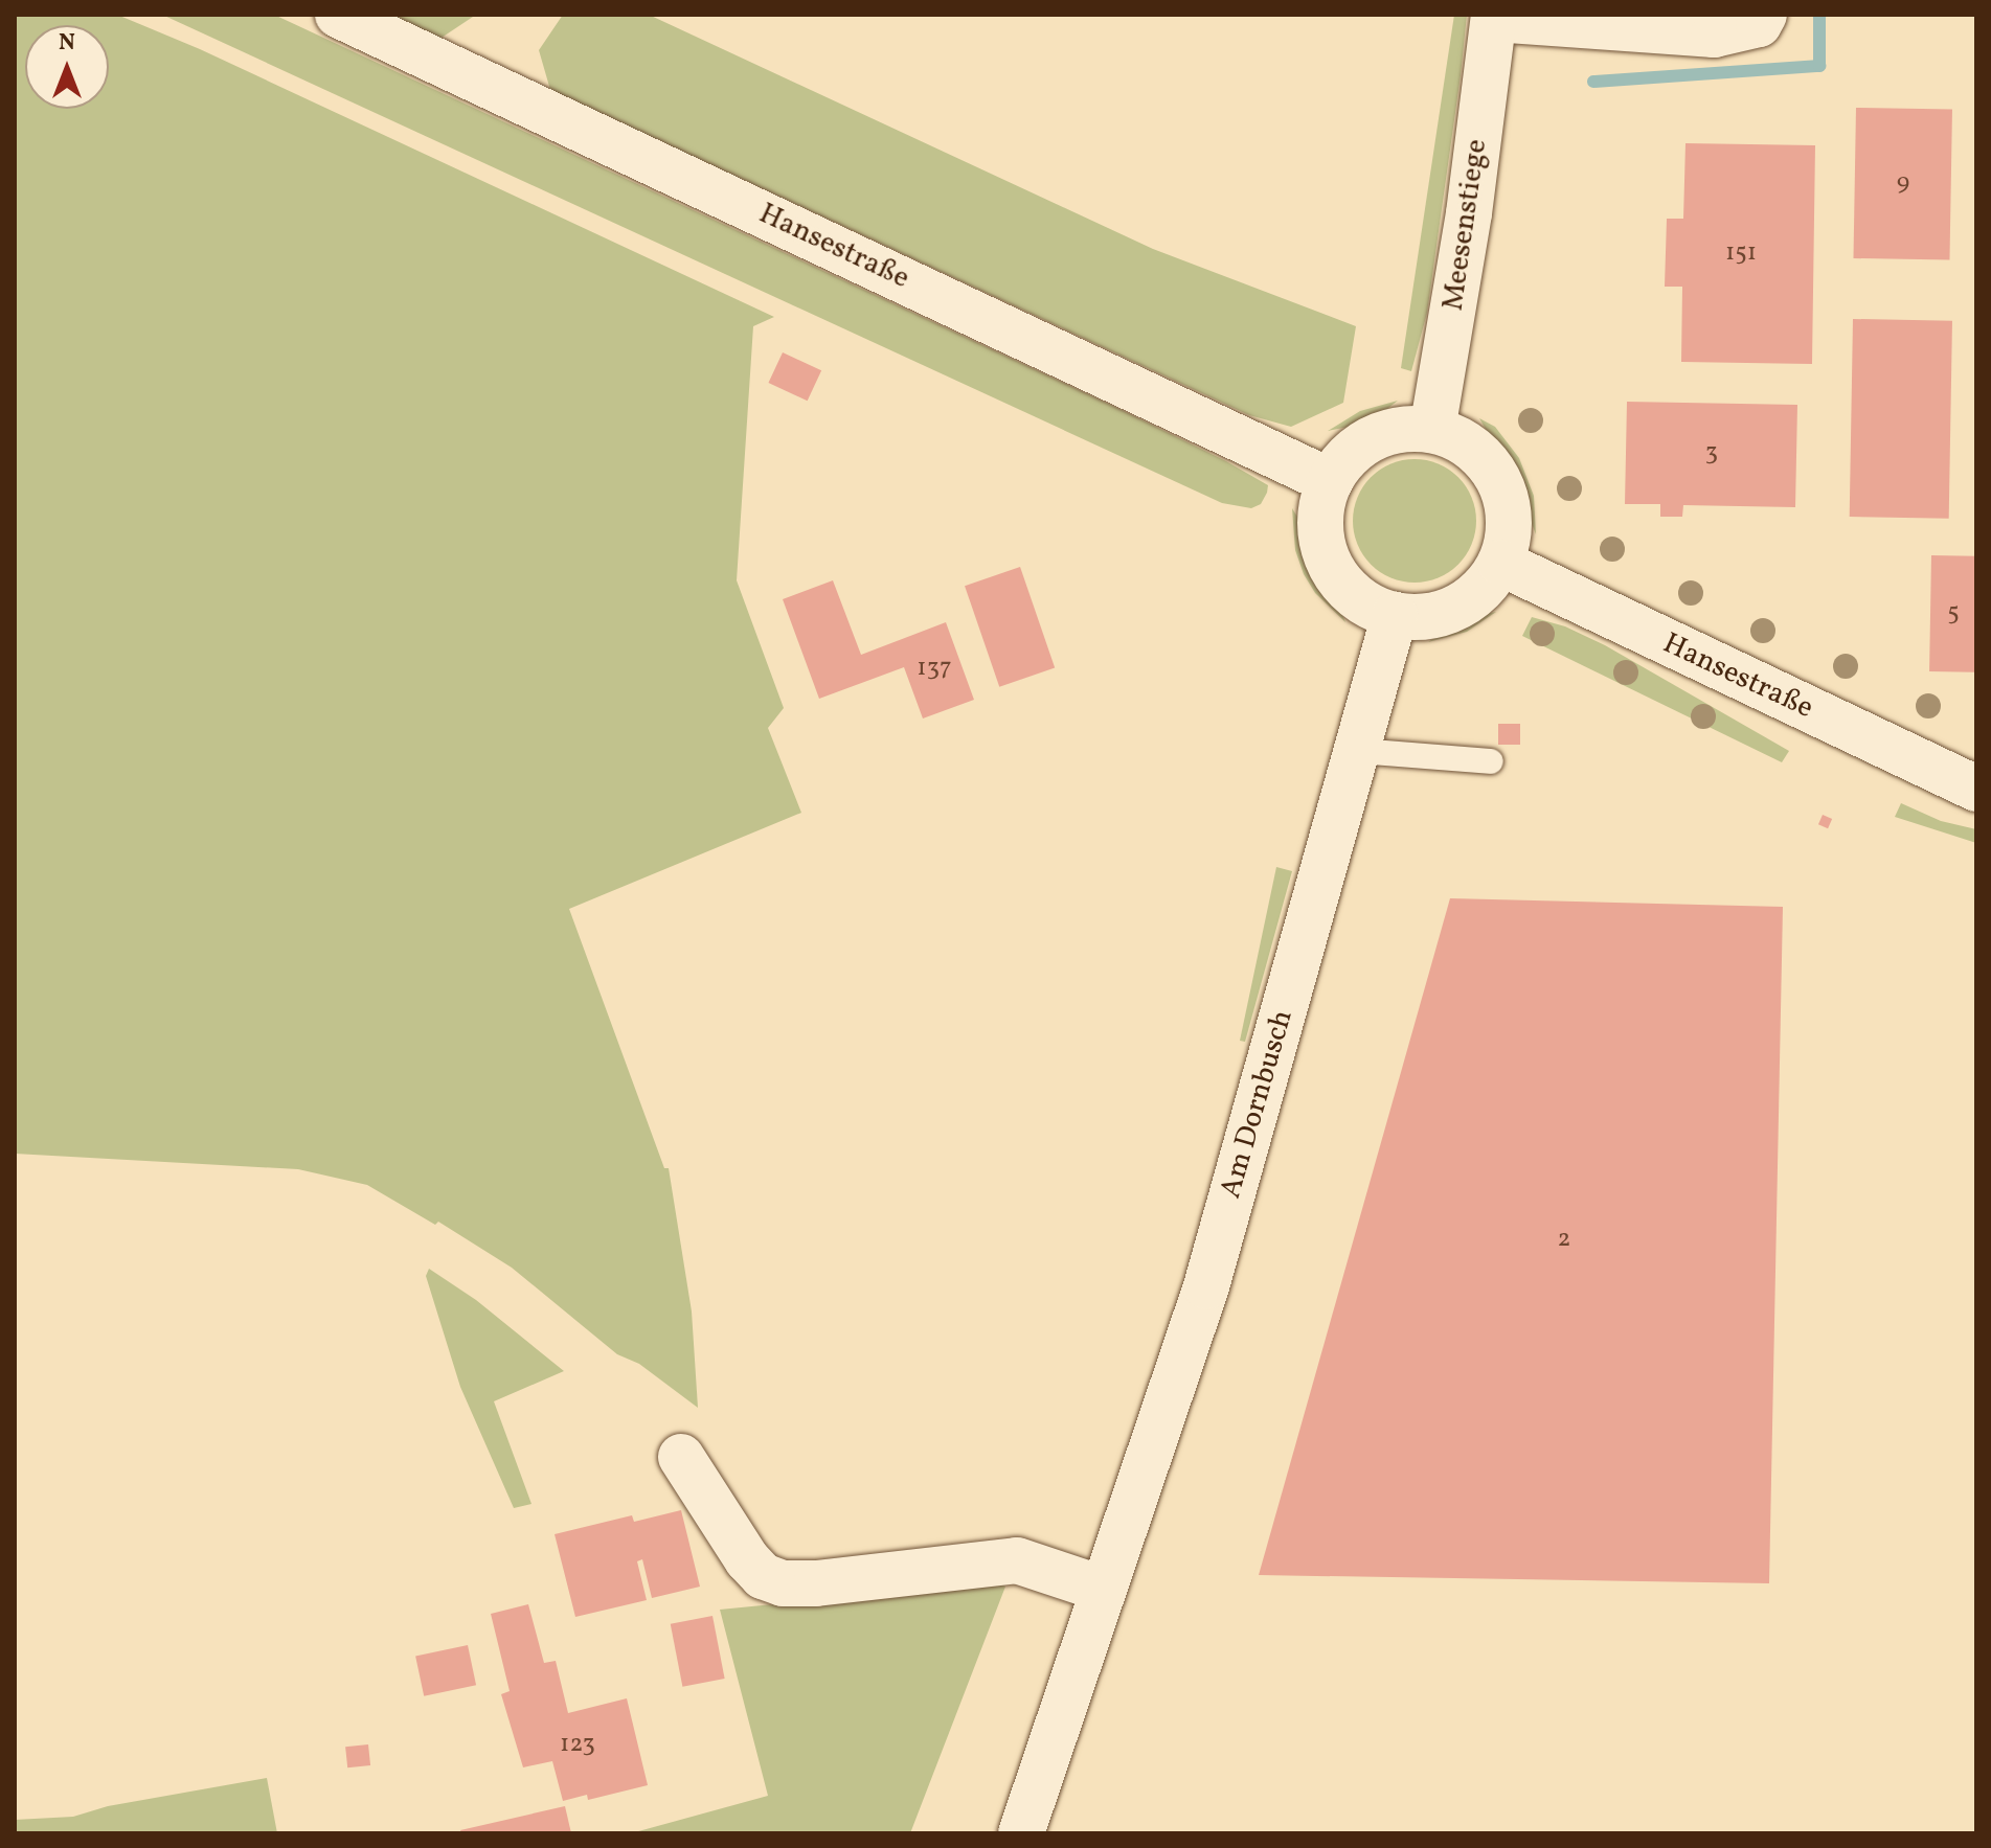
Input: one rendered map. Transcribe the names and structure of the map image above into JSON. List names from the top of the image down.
{
  "streets": {
    "street": ["Meesenstiege", "Hansestraße", "Am Dornbusch"]
  },
  "crossings": [
    ["Meesenstiege", "Hansestraße"],
    ["Meesenstiege", "Am Dornbusch"],
    ["Hansestraße", "Am Dornbusch"]
  ],
  "house_numbers": [
    "9",
    "151",
    "3",
    "5",
    "137",
    "2",
    "123"
  ],
  "north": "top"
}
